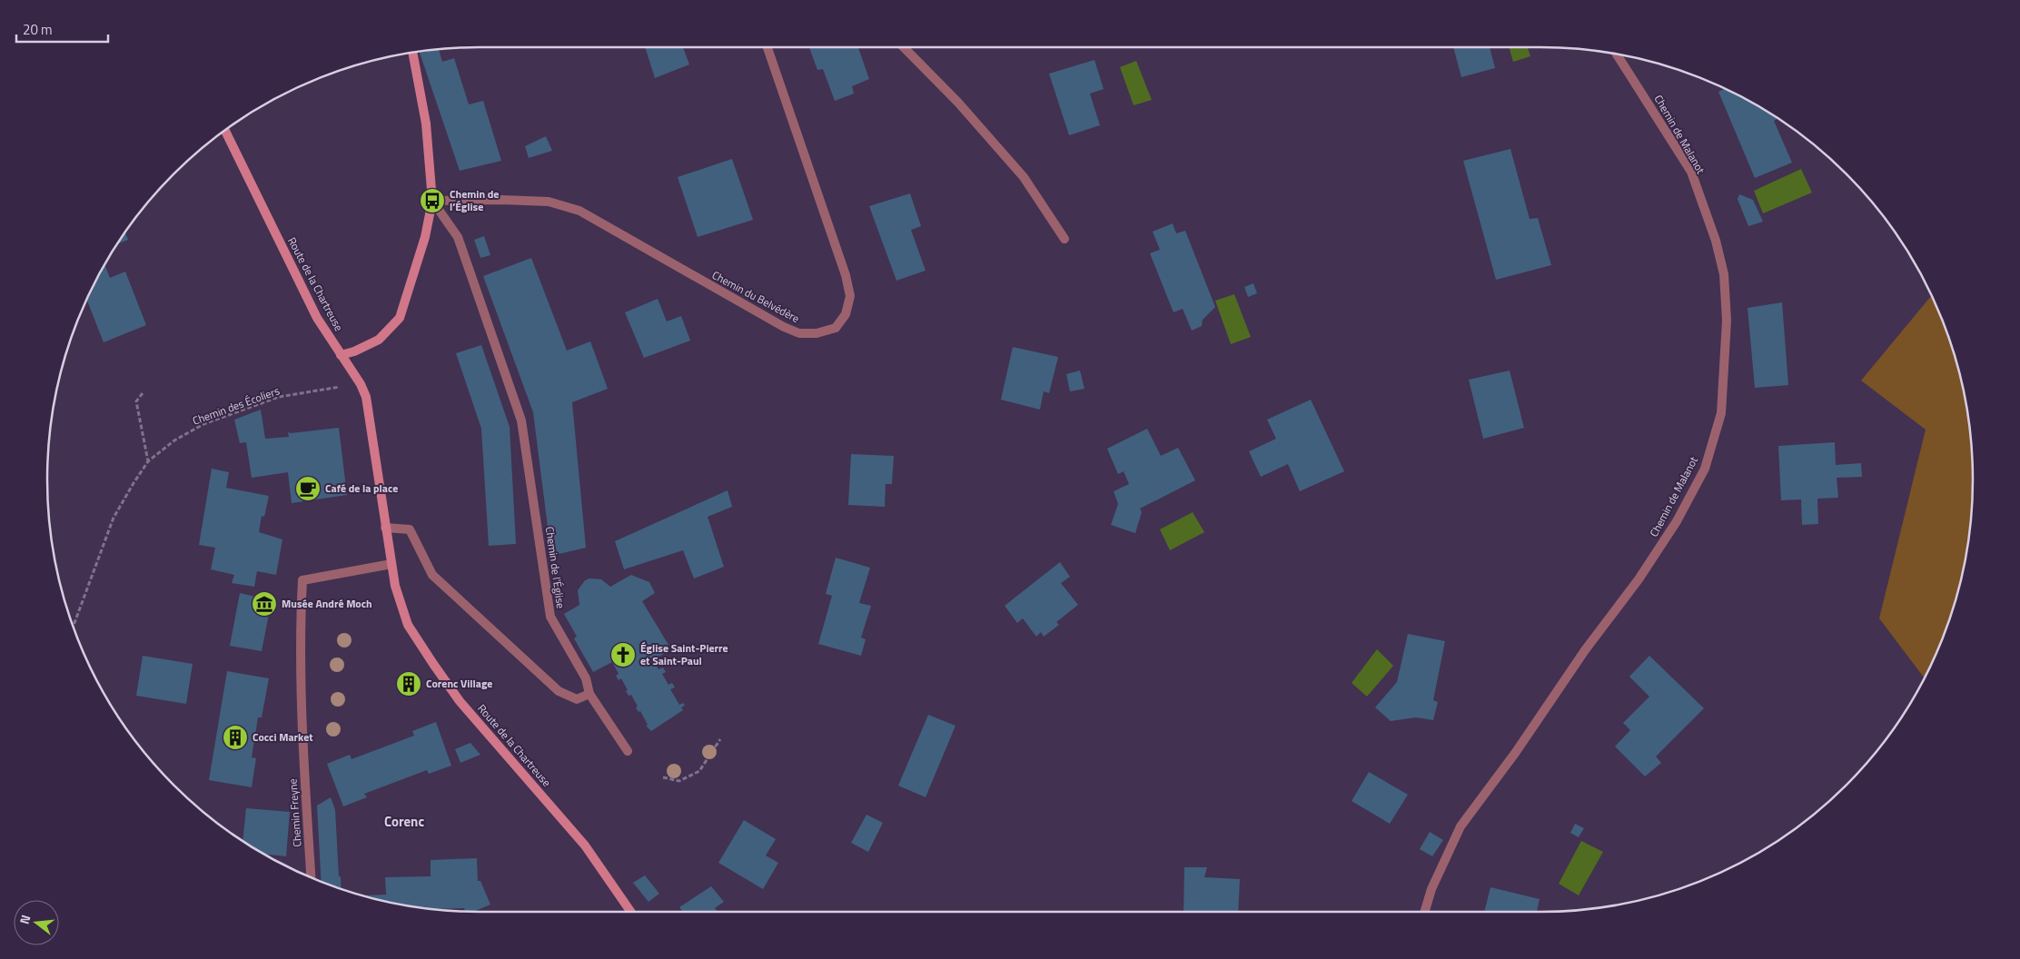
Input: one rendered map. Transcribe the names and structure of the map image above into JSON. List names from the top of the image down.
{
  "streets": {
    "main road": ["Route de la Chartreuse"],
    "street": [
      "Chemin de Malanot",
      "Chemin du Belvédère",
      "Chemin de l'Église",
      "Chemin Freyne"
    ],
    "path": ["Chemin des Écoliers"]
  },
  "crossings": [
    ["Route de la Chartreuse", "Chemin des Écoliers"],
    ["Route de la Chartreuse", "Chemin Freyne"],
    ["Chemin du Belvédère", "Chemin de l'Église"]
  ],
  "districts": ["Corenc"],
  "places": {
    "bus stop": ["Chemin de l’Église"],
    "cafe": ["Café de la place"],
    "museum": ["Musée André Moch"],
    "church": ["Église Saint-Pierre et Saint-Paul"],
    "building": ["Corenc Village", "Cocci Market"]
  },
  "scale_bar": "20 m",
  "north": "left"
}
